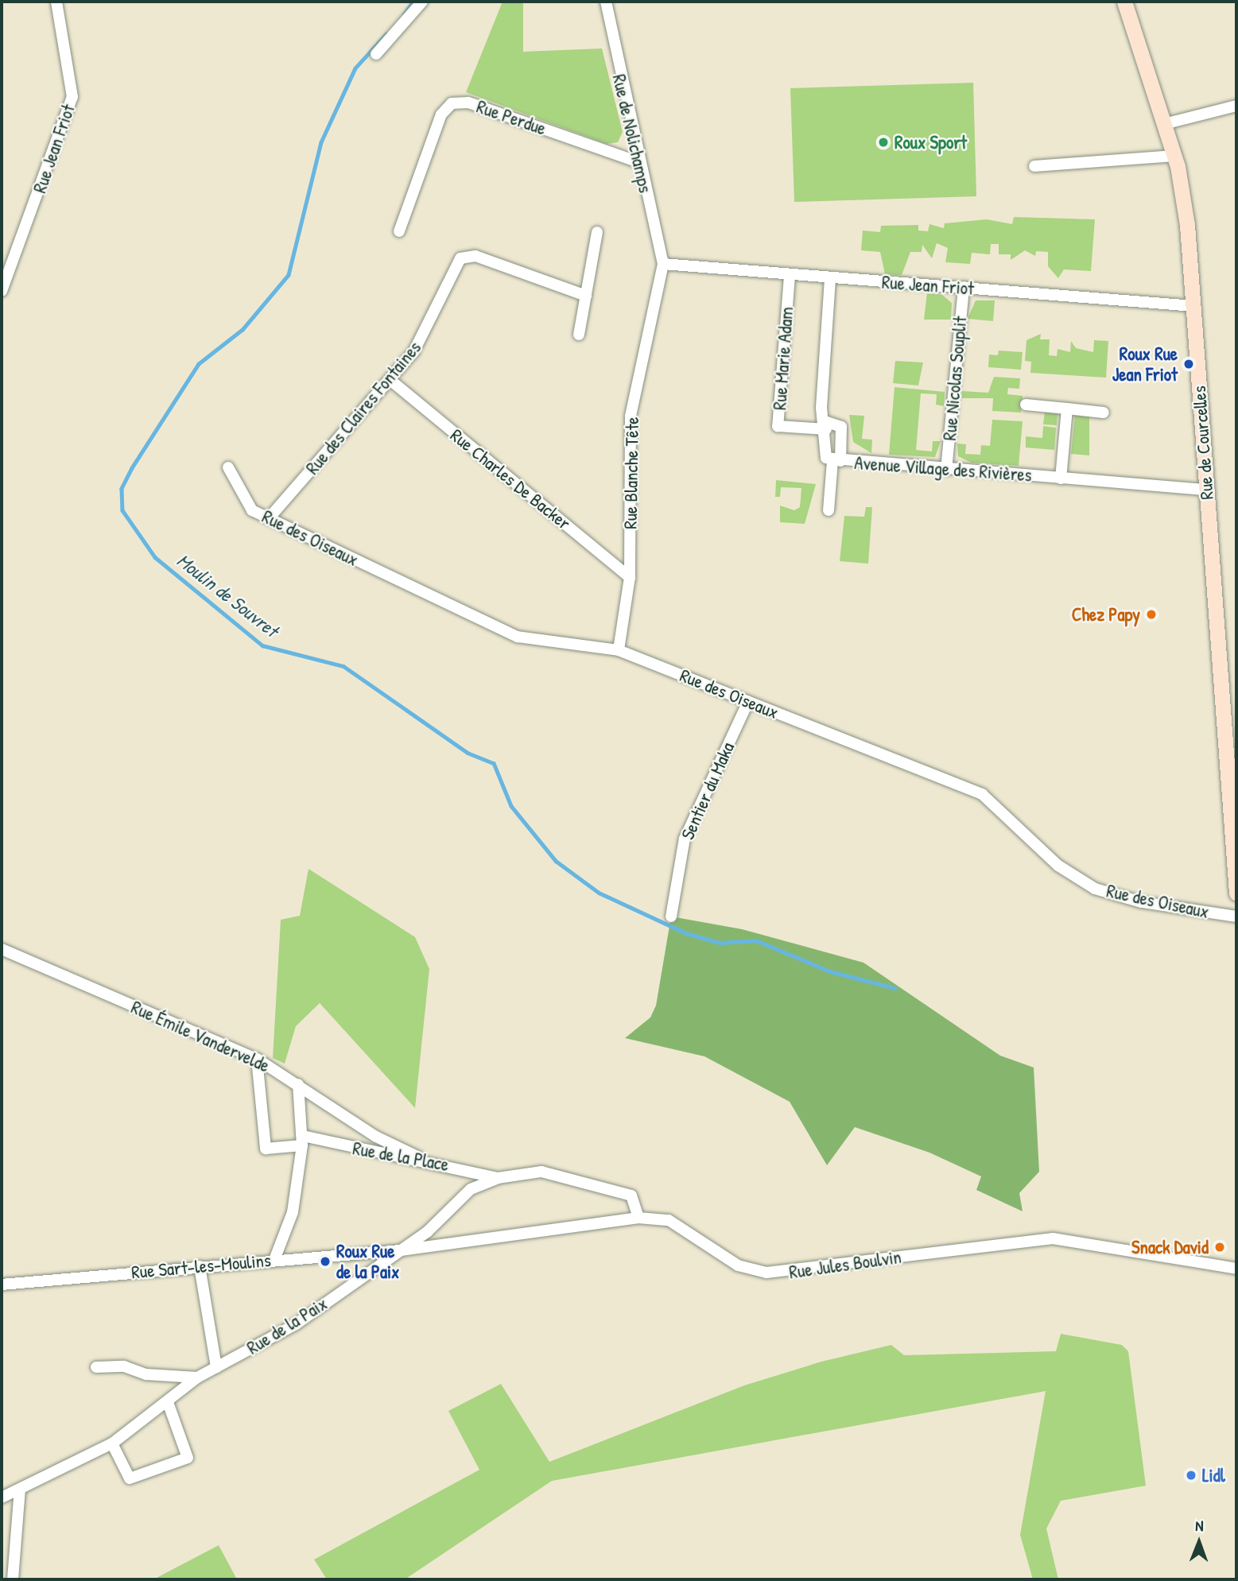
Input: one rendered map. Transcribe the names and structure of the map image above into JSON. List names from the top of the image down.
{
  "streets": {
    "main road": ["Rue de Courcelles"],
    "street": [
      "Rue Perdue",
      "Rue de Nolichamps",
      "Rue Jean Friot",
      "Rue Marie Adam",
      "Rue Nicolas Souplit",
      "Rue des Claires Fontaines",
      "Avenue Village des Rivières",
      "Rue Blanche Tête",
      "Rue Charles De Backer",
      "Rue des Oiseaux",
      "Sentier du Maka",
      "Rue Émile Vandervelde",
      "Rue de la Place",
      "Rue Jules Boulvin",
      "Rue Sart-les-Moulins",
      "Rue de la Paix"
    ]
  },
  "crossings": [
    ["Rue Perdue", "Rue de Nolichamps"],
    ["Rue de Nolichamps", "Rue Jean Friot"],
    ["Rue de Nolichamps", "Rue Blanche Tête"],
    ["Rue Jean Friot", "Rue Marie Adam"],
    ["Rue Jean Friot", "Rue Nicolas Souplit"],
    ["Rue Jean Friot", "Rue de Courcelles"],
    ["Rue Jean Friot", "Rue Blanche Tête"],
    ["Rue Nicolas Souplit", "Avenue Village des Rivières"],
    ["Rue des Claires Fontaines", "Rue Charles De Backer"],
    ["Rue des Claires Fontaines", "Rue des Oiseaux"],
    ["Rue de Courcelles", "Avenue Village des Rivières"],
    ["Rue Blanche Tête", "Rue Charles De Backer"],
    ["Rue Blanche Tête", "Rue des Oiseaux"],
    ["Rue des Oiseaux", "Sentier du Maka"],
    ["Rue Émile Vandervelde", "Rue de la Place"],
    ["Rue de la Place", "Rue de la Paix"],
    ["Rue Jules Boulvin", "Rue Sart-les-Moulins"],
    ["Rue Jules Boulvin", "Rue de la Paix"],
    ["Rue Sart-les-Moulins", "Rue de la Paix"]
  ],
  "water": ["Moulin de Souvret"],
  "places": [
    "Roux Sport",
    "Roux Rue Jean Friot",
    "Chez Papy",
    "Snack David",
    "Roux Rue de la Paix",
    "Lidl"
  ],
  "north": "top"
}
